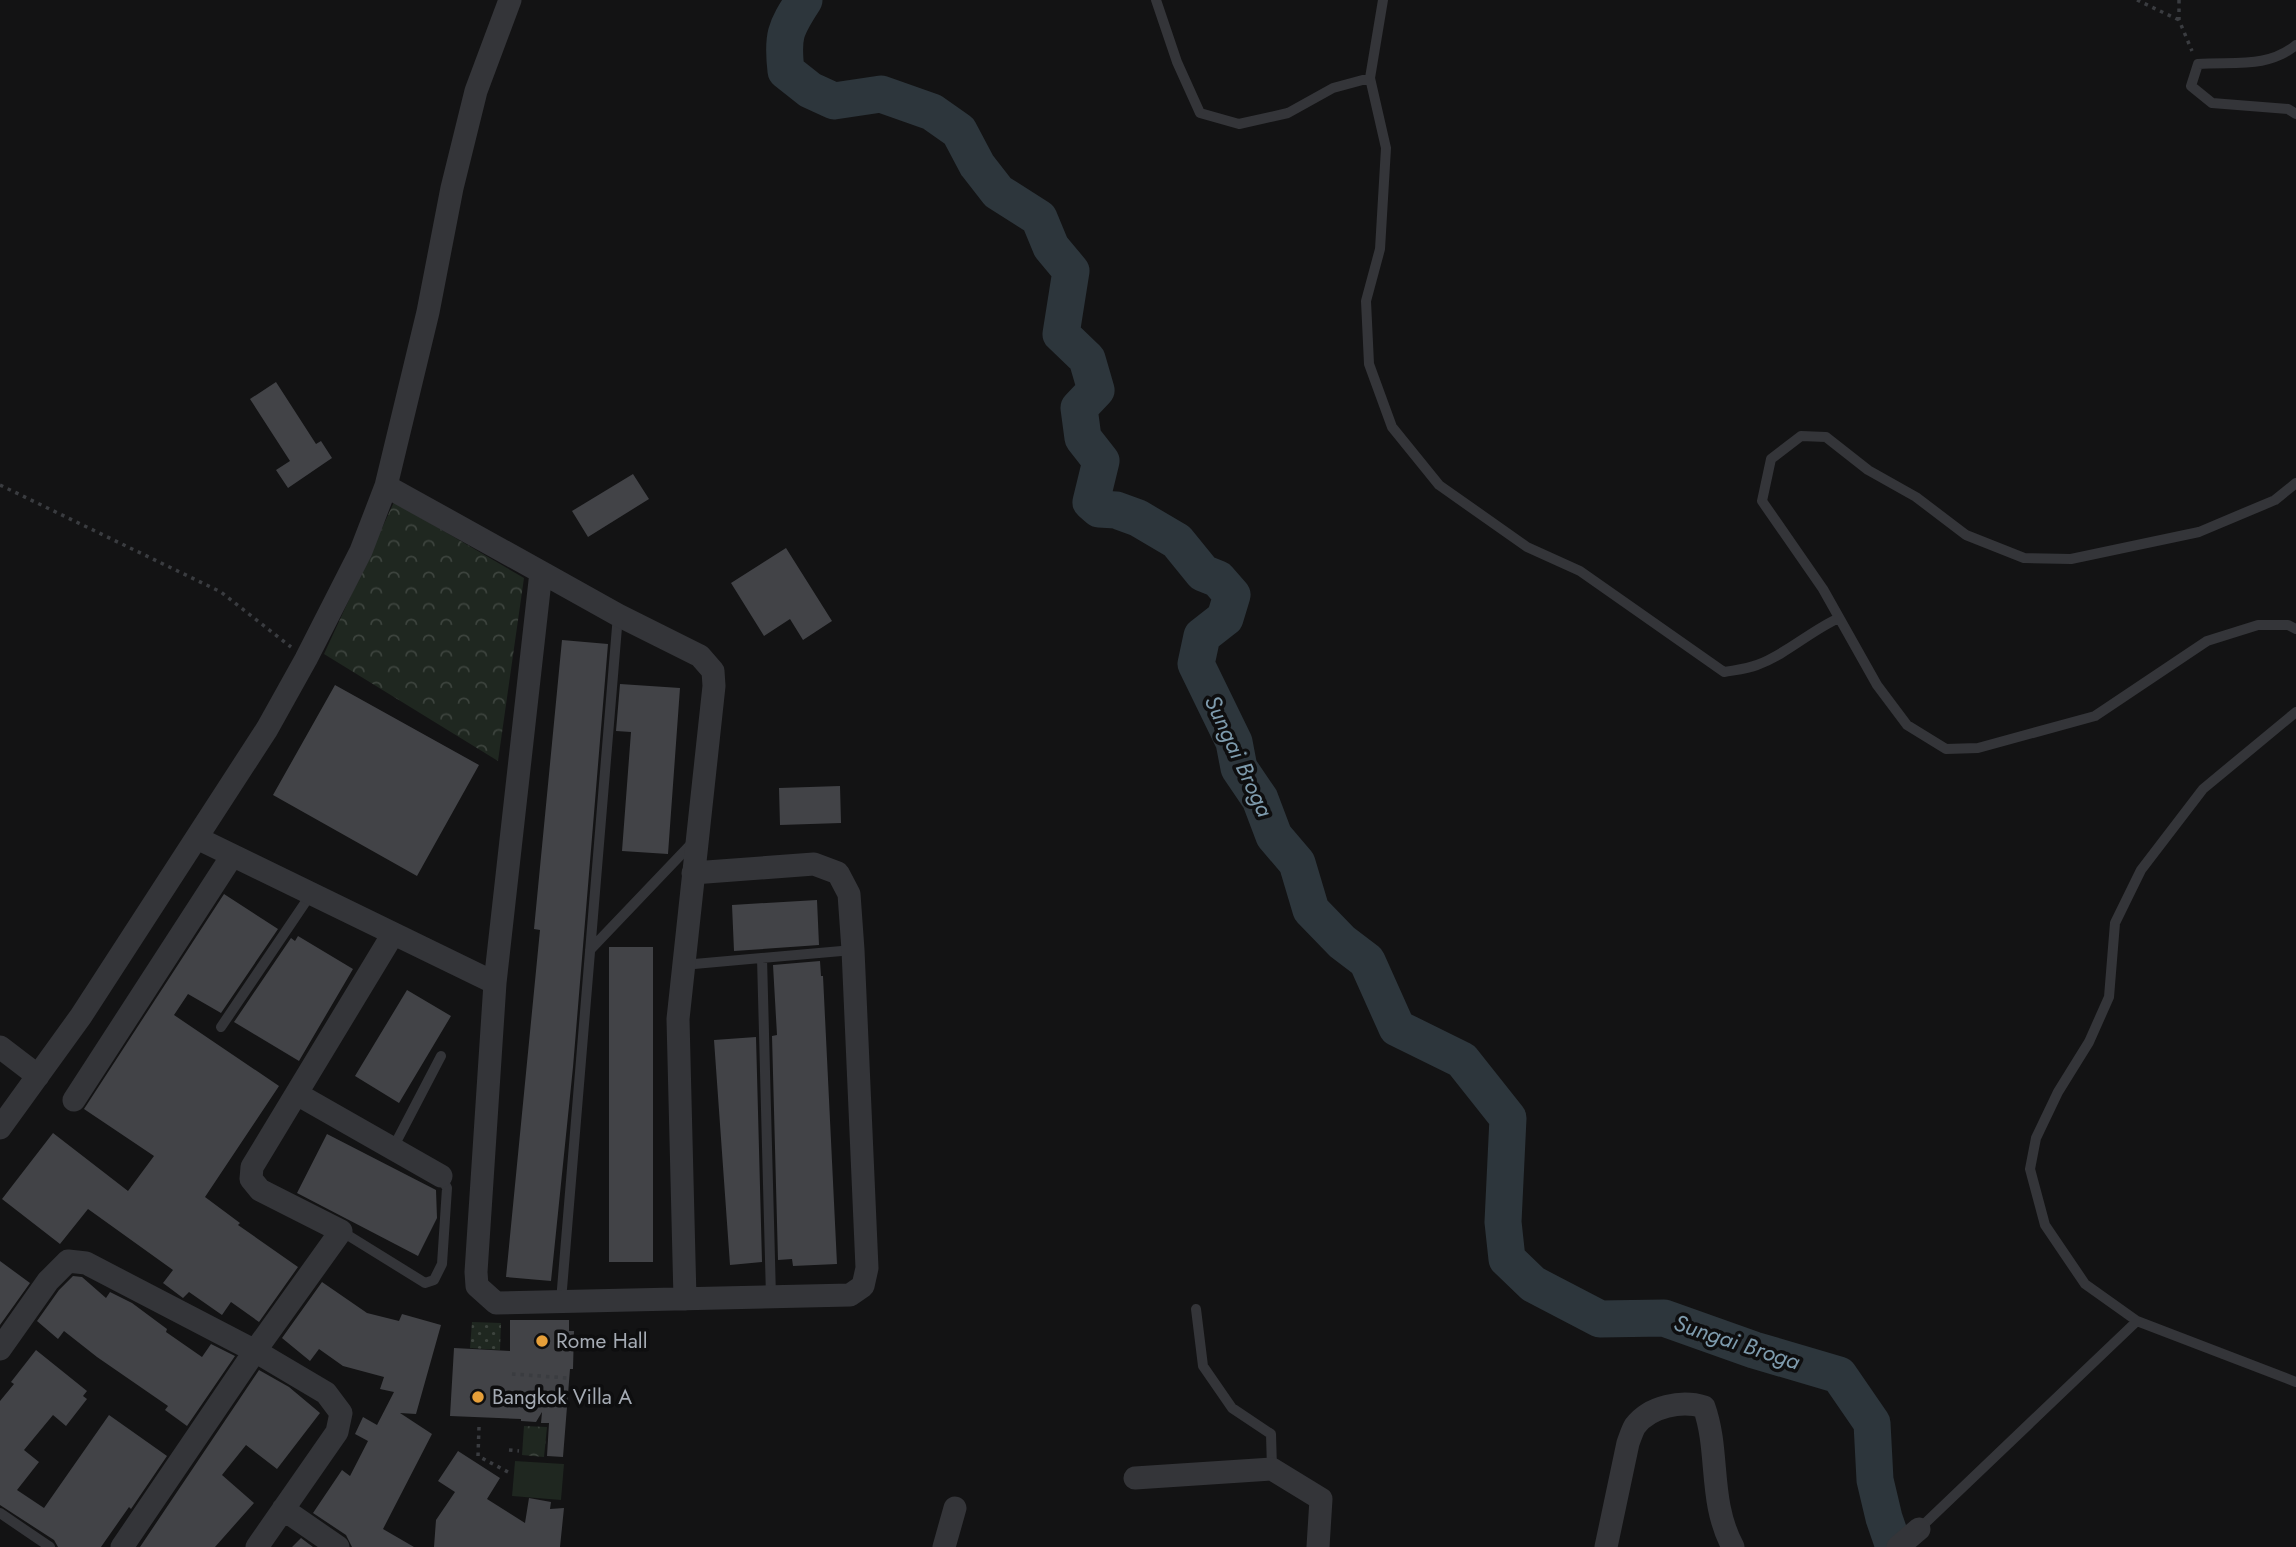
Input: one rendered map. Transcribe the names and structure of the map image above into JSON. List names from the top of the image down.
{
  "water": ["Sungai Broga"],
  "places": ["Rome Hall", "Bangkok Villa A"]
}
